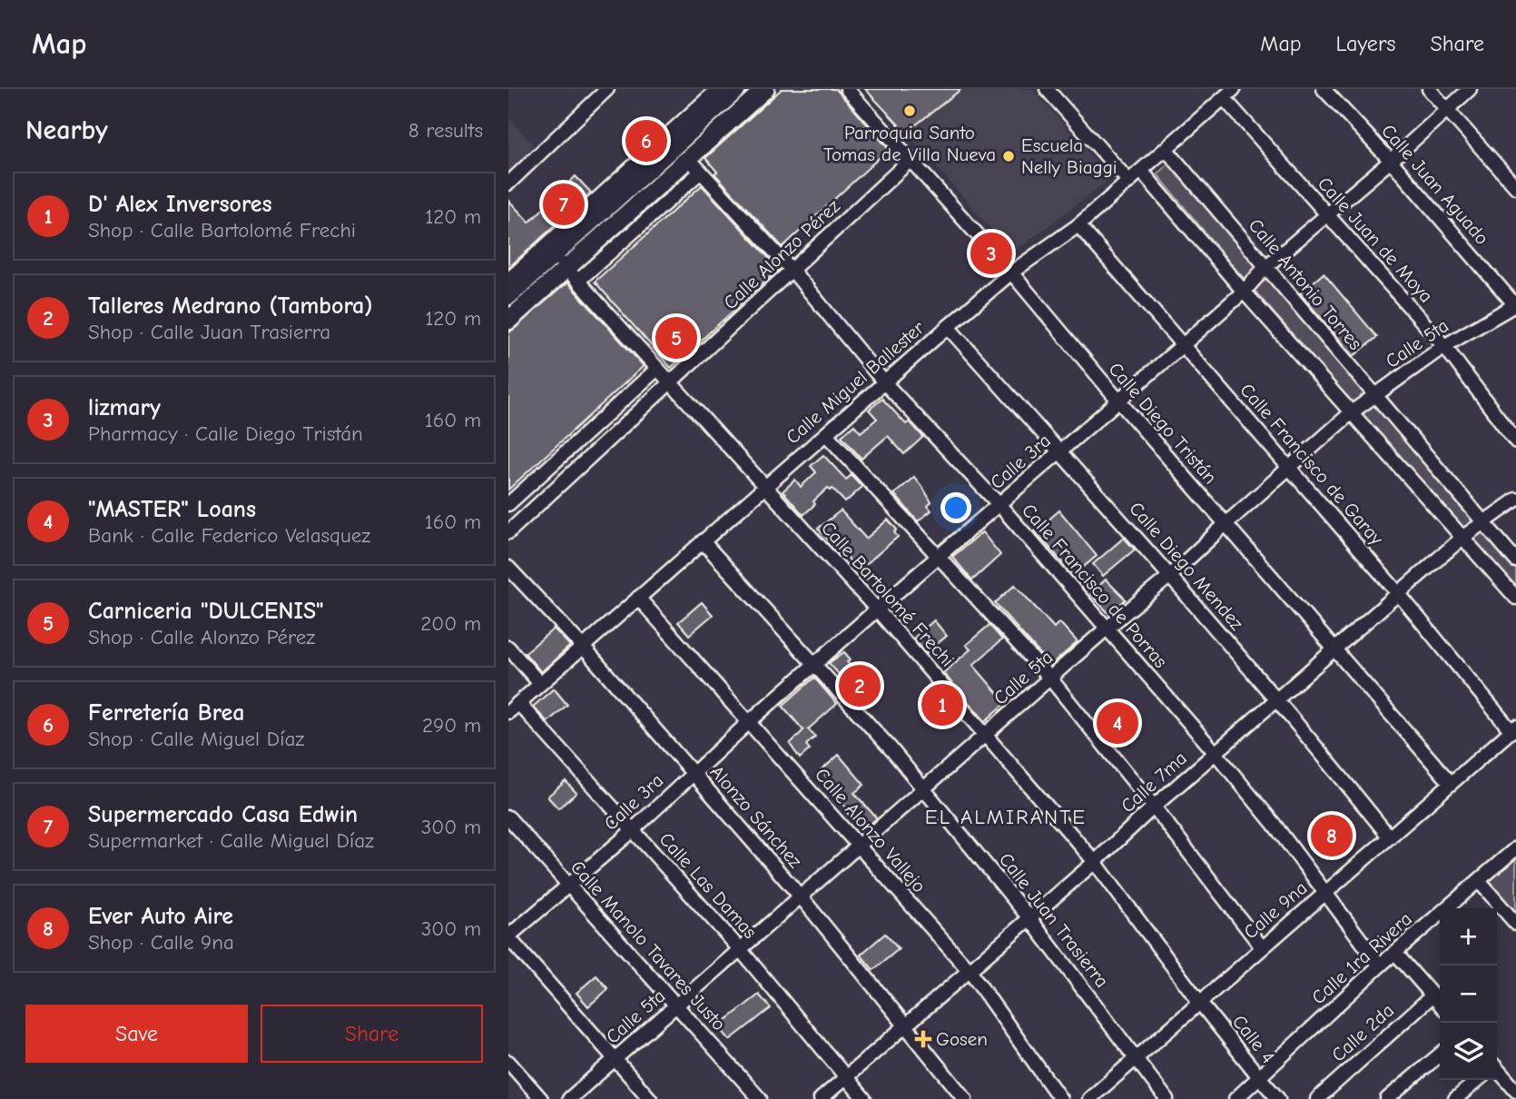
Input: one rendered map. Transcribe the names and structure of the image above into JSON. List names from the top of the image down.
{
  "streets": {
    "street": [
      "Calle Juan Aguado",
      "Calle Juan de Moya",
      "Calle Alonzo Pérez",
      "Calle Antonio Torres",
      "Calle 5ta",
      "Calle Miguel Ballester",
      "Calle Diego Tristán",
      "Calle 3ra",
      "Calle Francisco de Garay",
      "Calle Diego Mendez",
      "Calle Francisco de Porras",
      "Calle Bartolomé Frechi",
      "Calle 7ma",
      "Alonzo Sánchez",
      "Calle Alonzo Vallejo",
      "Calle Las Damas",
      "Calle 9na",
      "Calle Juan Trasierra",
      "Calle Manolo Tavares Justo",
      "Calle 1ra Rivera",
      "Calle 2da",
      "Calle 4"
    ]
  },
  "crossings": [
    ["Calle Juan Aguado", "Calle 5ta"],
    ["Calle Juan Aguado", "Calle 3ra"],
    ["Calle Juan de Moya", "Calle 5ta"],
    ["Calle Juan de Moya", "Calle Miguel Ballester"],
    ["Calle Juan de Moya", "Calle 3ra"],
    ["Calle Alonzo Pérez", "Calle Diego Tristán"],
    ["Calle Alonzo Pérez", "Calle Francisco de Porras"],
    ["Calle Alonzo Pérez", "Calle Bartolomé Frechi"],
    ["Calle Antonio Torres", "Calle 5ta"],
    ["Calle Antonio Torres", "Calle Miguel Ballester"],
    ["Calle Antonio Torres", "Calle 3ra"],
    ["Calle Antonio Torres", "Calle 7ma"],
    ["Calle 5ta", "Calle Diego Tristán"],
    ["Calle 5ta", "Calle Francisco de Garay"],
    ["Calle 5ta", "Calle Diego Mendez"],
    ["Calle 5ta", "Calle Francisco de Porras"],
    ["Calle 5ta", "Calle Bartolomé Frechi"],
    ["Calle 5ta", "Alonzo Sánchez"],
    ["Calle 5ta", "Calle Alonzo Vallejo"],
    ["Calle 5ta", "Calle Las Damas"],
    ["Calle 5ta", "Calle Juan Trasierra"],
    ["Calle 5ta", "Calle Manolo Tavares Justo"],
    ["Calle Miguel Ballester", "Calle Diego Tristán"],
    ["Calle Miguel Ballester", "Calle Francisco de Garay"],
    ["Calle Miguel Ballester", "Calle Diego Mendez"],
    ["Calle Miguel Ballester", "Calle Francisco de Porras"],
    ["Calle Miguel Ballester", "Calle Bartolomé Frechi"],
    ["Calle Miguel Ballester", "Alonzo Sánchez"],
    ["Calle Miguel Ballester", "Calle Alonzo Vallejo"],
    ["Calle Miguel Ballester", "Calle Las Damas"],
    ["Calle Miguel Ballester", "Calle Juan Trasierra"],
    ["Calle Diego Tristán", "Calle 3ra"],
    ["Calle Diego Tristán", "Calle 7ma"],
    ["Calle Diego Tristán", "Calle 9na"],
    ["Calle 3ra", "Calle Francisco de Garay"],
    ["Calle 3ra", "Calle Diego Mendez"],
    ["Calle 3ra", "Calle Francisco de Porras"],
    ["Calle 3ra", "Calle Bartolomé Frechi"],
    ["Calle 3ra", "Alonzo Sánchez"],
    ["Calle 3ra", "Calle Alonzo Vallejo"],
    ["Calle 3ra", "Calle Las Damas"],
    ["Calle 3ra", "Calle Juan Trasierra"],
    ["Calle 3ra", "Calle Manolo Tavares Justo"],
    ["Calle Francisco de Garay", "Calle 7ma"],
    ["Calle Francisco de Garay", "Calle 9na"],
    ["Calle Diego Mendez", "Calle 7ma"],
    ["Calle Diego Mendez", "Calle 9na"],
    ["Calle Francisco de Porras", "Calle 7ma"],
    ["Calle Francisco de Porras", "Calle 9na"],
    ["Calle Francisco de Porras", "Calle 1ra Rivera"],
    ["Calle Bartolomé Frechi", "Calle 7ma"],
    ["Calle Bartolomé Frechi", "Calle 9na"],
    ["Calle Bartolomé Frechi", "Calle 4"],
    ["Calle 7ma", "Alonzo Sánchez"],
    ["Calle 7ma", "Calle Alonzo Vallejo"],
    ["Calle 7ma", "Calle Las Damas"],
    ["Calle 7ma", "Calle Juan Trasierra"],
    ["Calle 9na", "Calle Juan Trasierra"],
    ["Calle 9na", "Calle 4"],
    ["Calle 1ra Rivera", "Calle 4"]
  ],
  "districts": ["EL ALMIRANTE"],
  "places": {
    "other": ["Parroquia Santo Tomas de Villa Nueva", "Escuela Nelly Biaggi"],
    "health": ["Gosen"]
  },
  "page": {
    "header": "Map",
    "nav": ["Map", "Layers", "Share"],
    "heading": ["Nearby", "8 results"],
    "pins": [
      "6",
      "7",
      "3",
      "5",
      "2",
      "1",
      "4",
      "8"
    ],
    "list": [
      {
        "mark": "1",
        "name": "D' Alex Inversores",
        "note": "Shop · Calle Bartolomé Frechi",
        "value": "120 m"
      },
      {
        "mark": "2",
        "name": "Talleres Medrano (Tambora)",
        "note": "Shop · Calle Juan Trasierra",
        "value": "120 m"
      },
      {
        "mark": "3",
        "name": "lizmary",
        "note": "Pharmacy · Calle Diego Tristán",
        "value": "160 m"
      },
      {
        "mark": "4",
        "name": "\"MASTER\" Loans",
        "note": "Bank · Calle Federico Velasquez",
        "value": "160 m"
      },
      {
        "mark": "5",
        "name": "Carniceria \"DULCENIS\"",
        "note": "Shop · Calle Alonzo Pérez",
        "value": "200 m"
      },
      {
        "mark": "6",
        "name": "Ferretería Brea",
        "note": "Shop · Calle Miguel Díaz",
        "value": "290 m"
      },
      {
        "mark": "7",
        "name": "Supermercado Casa Edwin",
        "note": "Supermarket · Calle Miguel Díaz",
        "value": "300 m"
      },
      {
        "mark": "8",
        "name": "Ever Auto Aire",
        "note": "Shop · Calle 9na",
        "value": "300 m"
      }
    ],
    "map_buttons": ["+", "−"],
    "buttons": ["Save", "Share"]
  }
}
